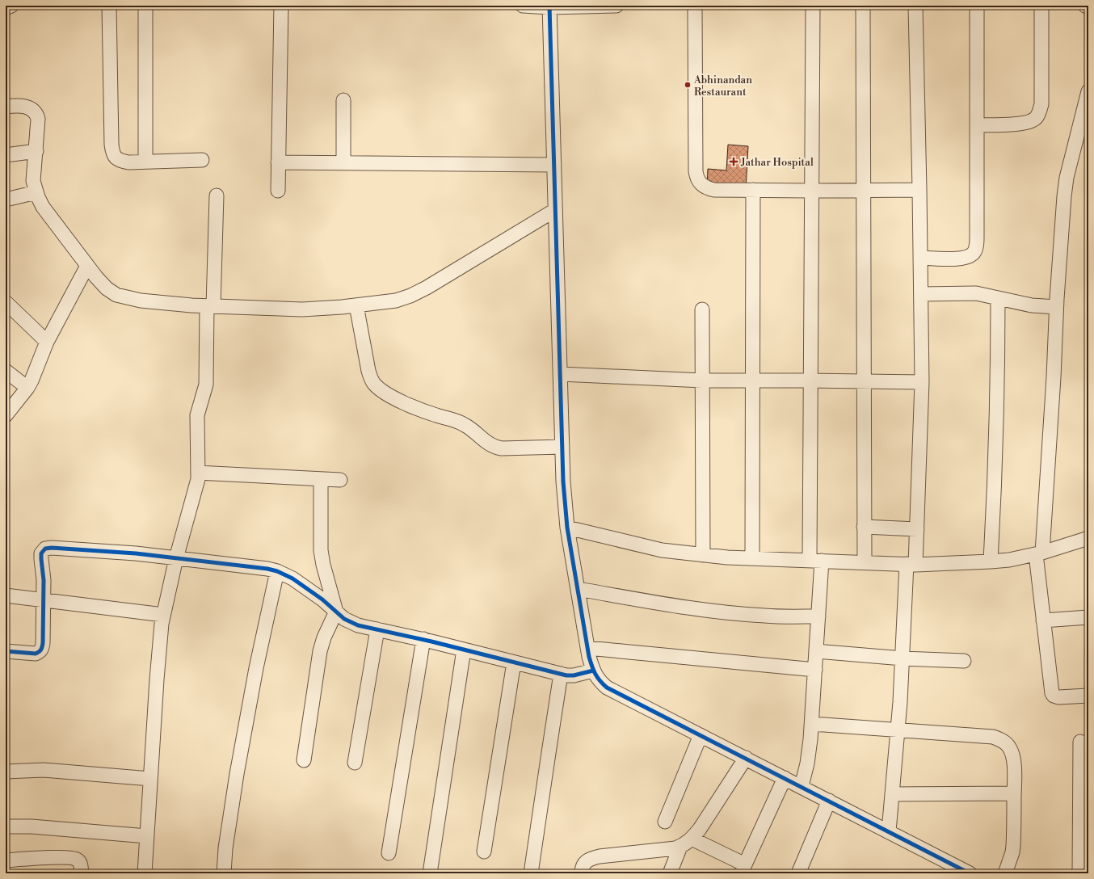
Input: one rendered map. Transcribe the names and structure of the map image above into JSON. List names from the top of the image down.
{
  "places": {
    "other": ["Abhinandan Restaurant"],
    "health": ["Jathar Hospital"]
  }
}
